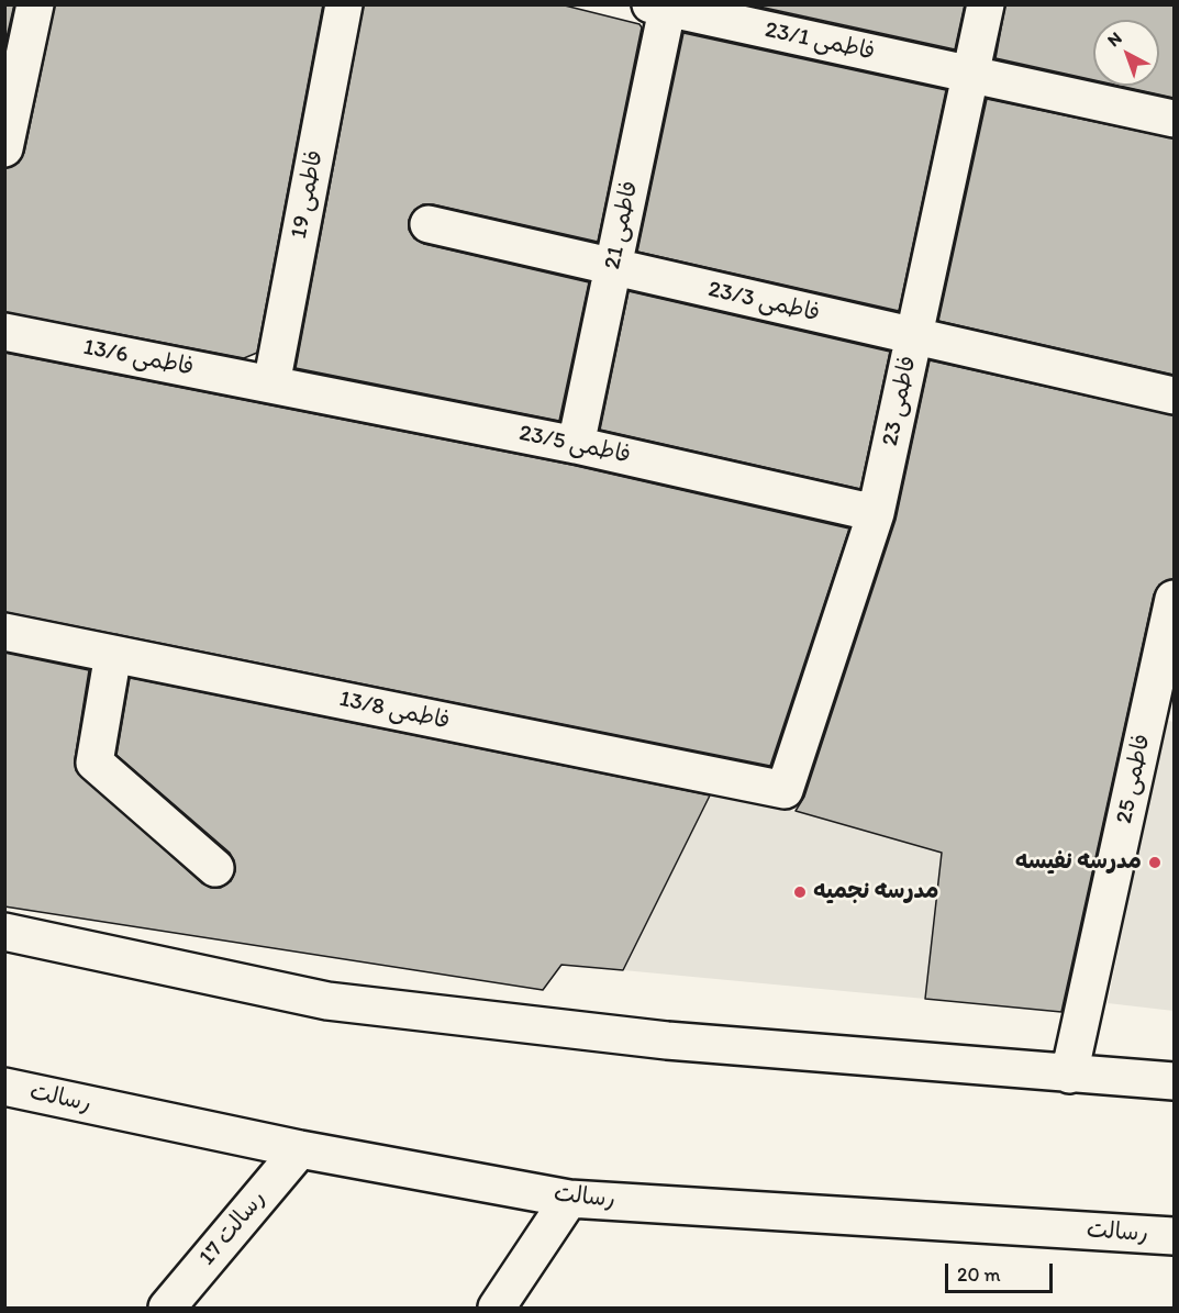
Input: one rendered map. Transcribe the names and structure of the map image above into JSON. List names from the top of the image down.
{
  "streets": {
    "street": [
      "فاطمی 23/1",
      "فاطمی 19",
      "فاطمی 21",
      "فاطمی 23/3",
      "فاطمی 13/6",
      "فاطمی 23",
      "فاطمی 23/5",
      "فاطمی 13/8",
      "فاطمی 25",
      "رسالت",
      "رسالت 17"
    ]
  },
  "crossings": [
    ["فاطمی 23/1", "فاطمی 21"],
    ["فاطمی 23/1", "فاطمی 23"],
    ["فاطمی 19", "فاطمی 13/6"],
    ["فاطمی 19", "فاطمی 23/5"],
    ["فاطمی 21", "فاطمی 23/3"],
    ["فاطمی 21", "فاطمی 23/5"],
    ["فاطمی 23/3", "فاطمی 23"],
    ["فاطمی 13/6", "فاطمی 23/5"],
    ["فاطمی 23", "فاطمی 23/5"],
    ["فاطمی 23", "فاطمی 13/8"],
    ["رسالت", "رسالت 17"]
  ],
  "places": ["مدرسه نفیسه", "مدرسه نجمیه"],
  "scale_bar": "20 m",
  "north": "top left"
}
